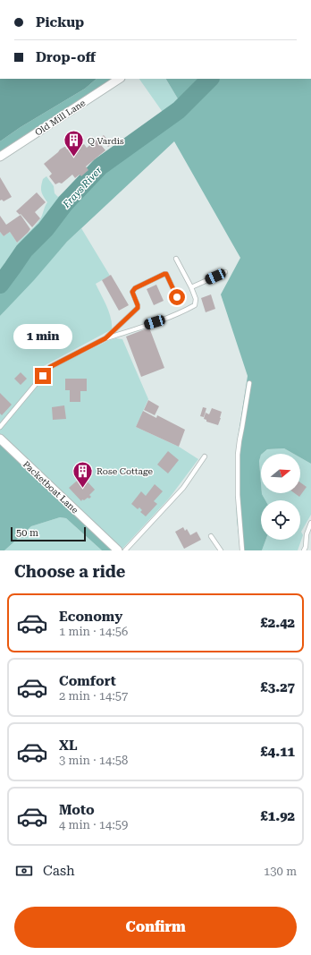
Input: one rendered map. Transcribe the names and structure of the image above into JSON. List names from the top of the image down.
{
  "streets": {
    "street": ["Old Mill Lane", "Packetboat Lane"]
  },
  "water": ["Frays River"],
  "places": {
    "building": ["Q Vardis", "Rose Cottage"]
  },
  "scale_bar": "50 m",
  "north": "right",
  "page": {
    "banner": ["Pickup", "Drop-off"],
    "bubble": "1 min",
    "scale": "50 m",
    "heading": "Choose a ride",
    "list": [
      {
        "name": "Economy",
        "note": "1 min · 14:56",
        "value": "£2.42"
      },
      {
        "name": "Comfort",
        "note": "2 min · 14:57",
        "value": "£3.27"
      },
      {
        "name": "XL",
        "note": "3 min · 14:58",
        "value": "£4.11"
      },
      {
        "name": "Moto",
        "note": "4 min · 14:59",
        "value": "£1.92"
      }
    ],
    "pay": ["Cash", "130 m"],
    "buttons": "Confirm"
  }
}
